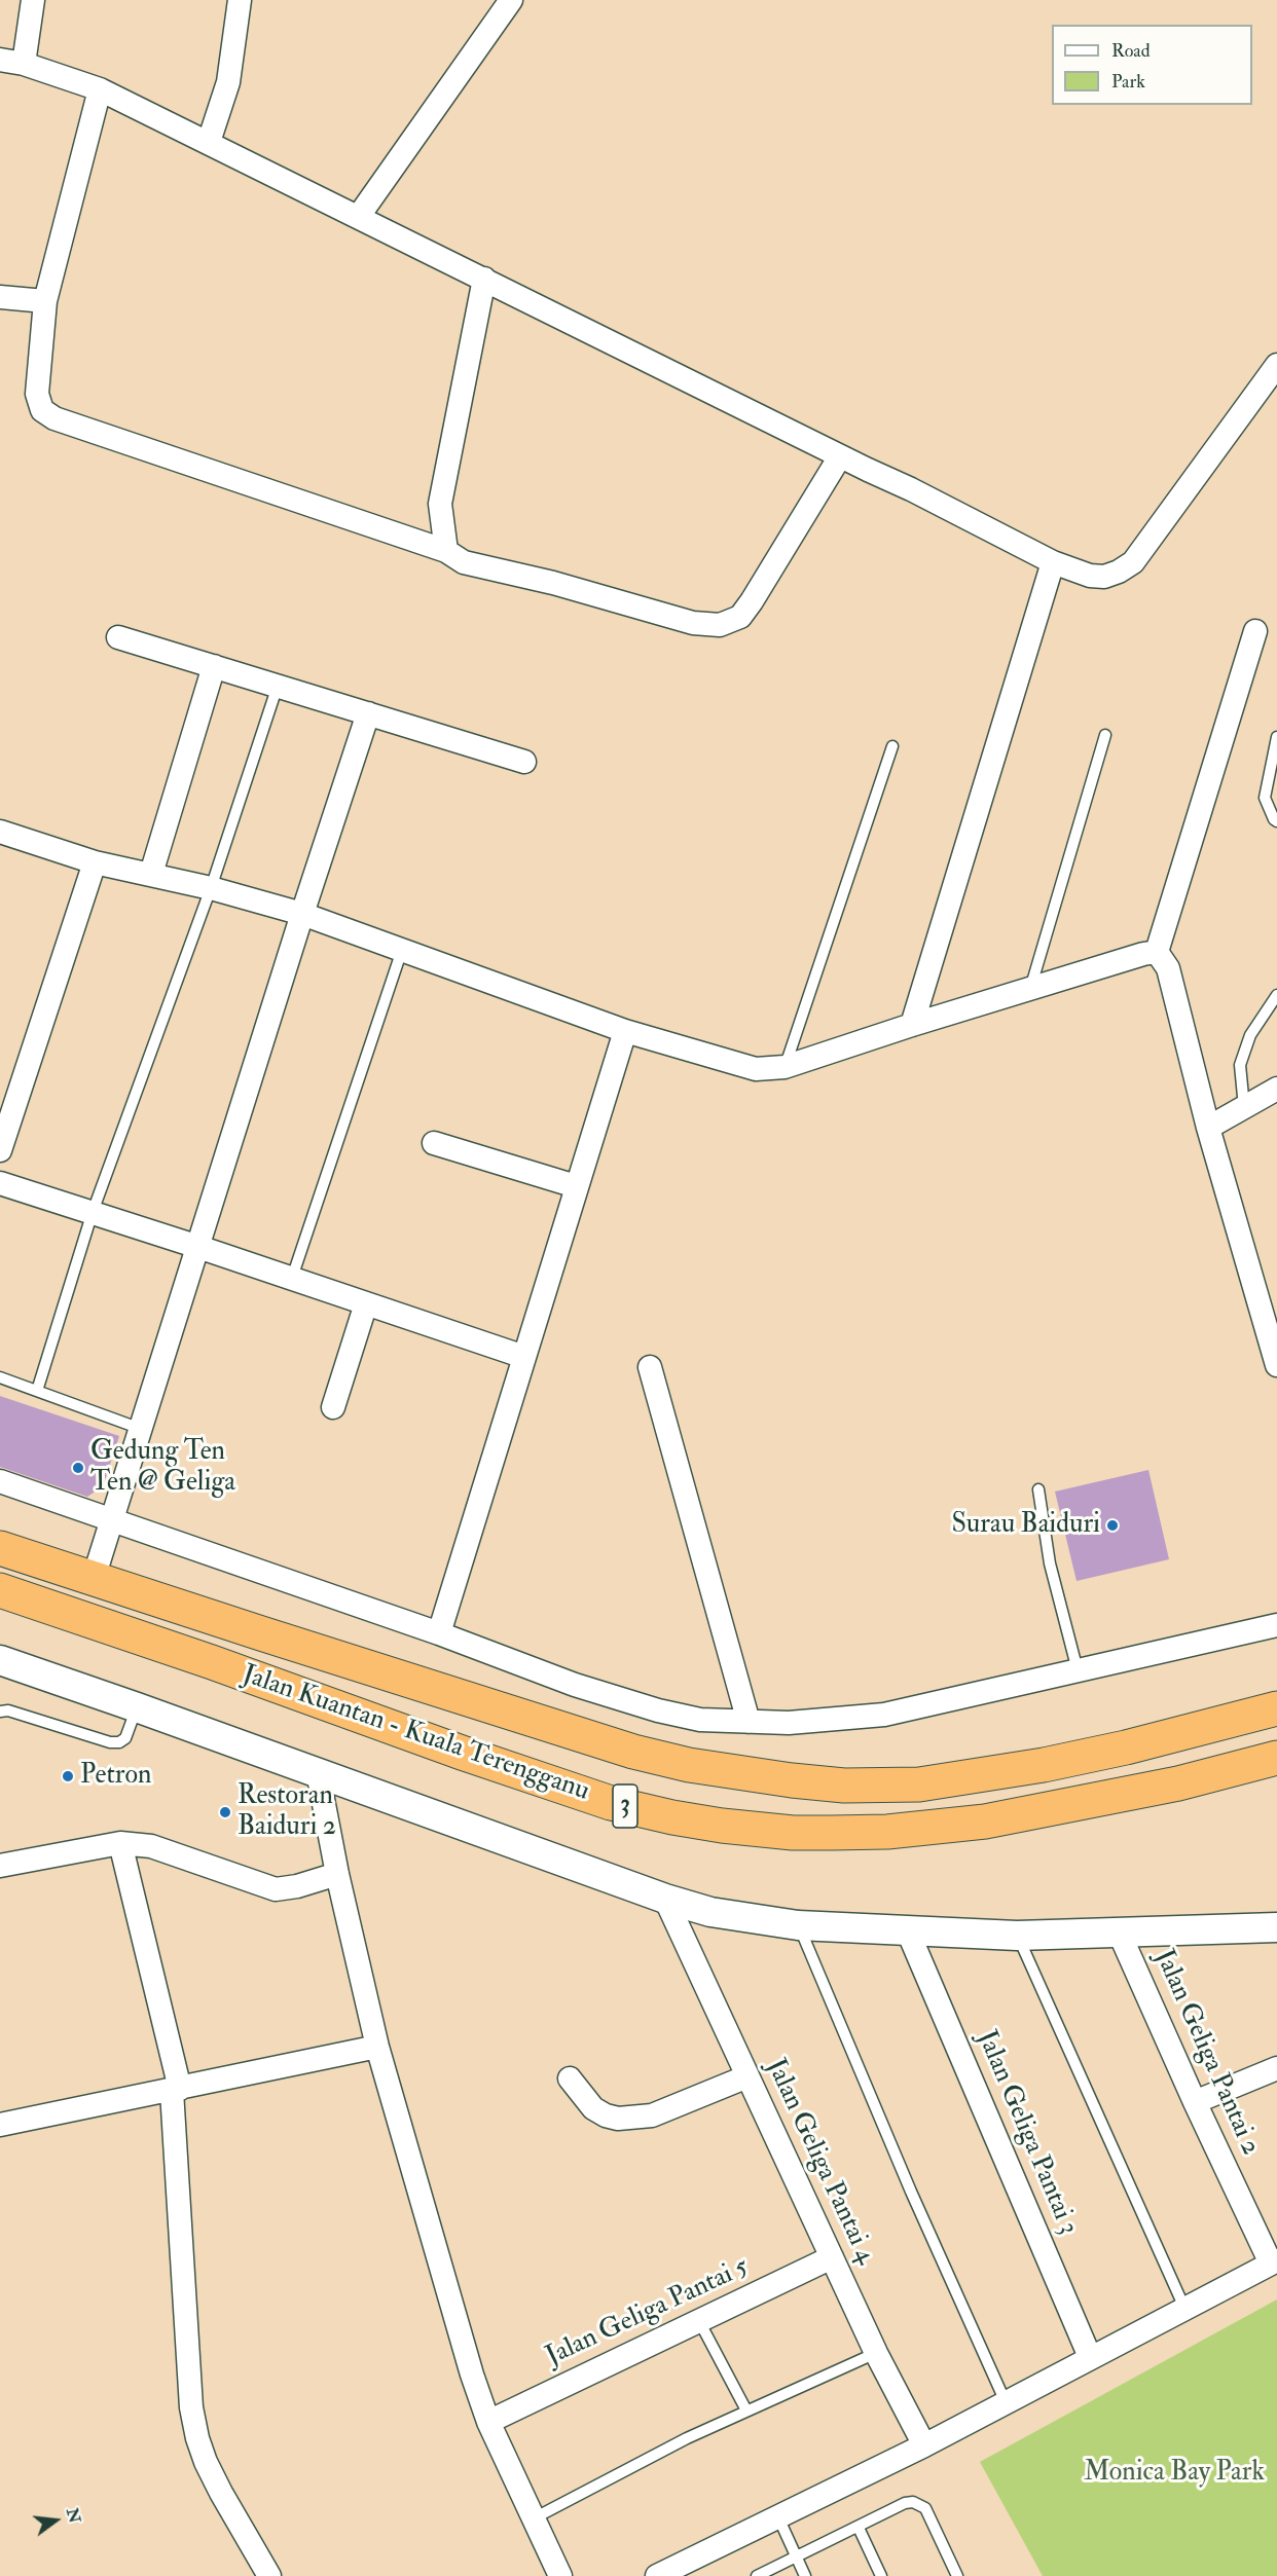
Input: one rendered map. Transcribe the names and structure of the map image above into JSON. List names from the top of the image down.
{
  "streets": {
    "highway": ["Jalan Kuantan - Kuala Terengganu", "3"],
    "street": [
      "Jalan Geliga Pantai 2",
      "Jalan Geliga Pantai 3",
      "Jalan Geliga Pantai 4",
      "Jalan Geliga Pantai 5"
    ]
  },
  "crossings": [
    ["Jalan Geliga Pantai 4", "Jalan Geliga Pantai 5"]
  ],
  "parks": ["Monica Bay Park"],
  "places": [
    "Gedung Ten Ten @ Geliga",
    "Surau Baiduri",
    "Petron",
    "Restoran Baiduri 2"
  ],
  "legend": ["Road", "Park"],
  "north": "right"
}
